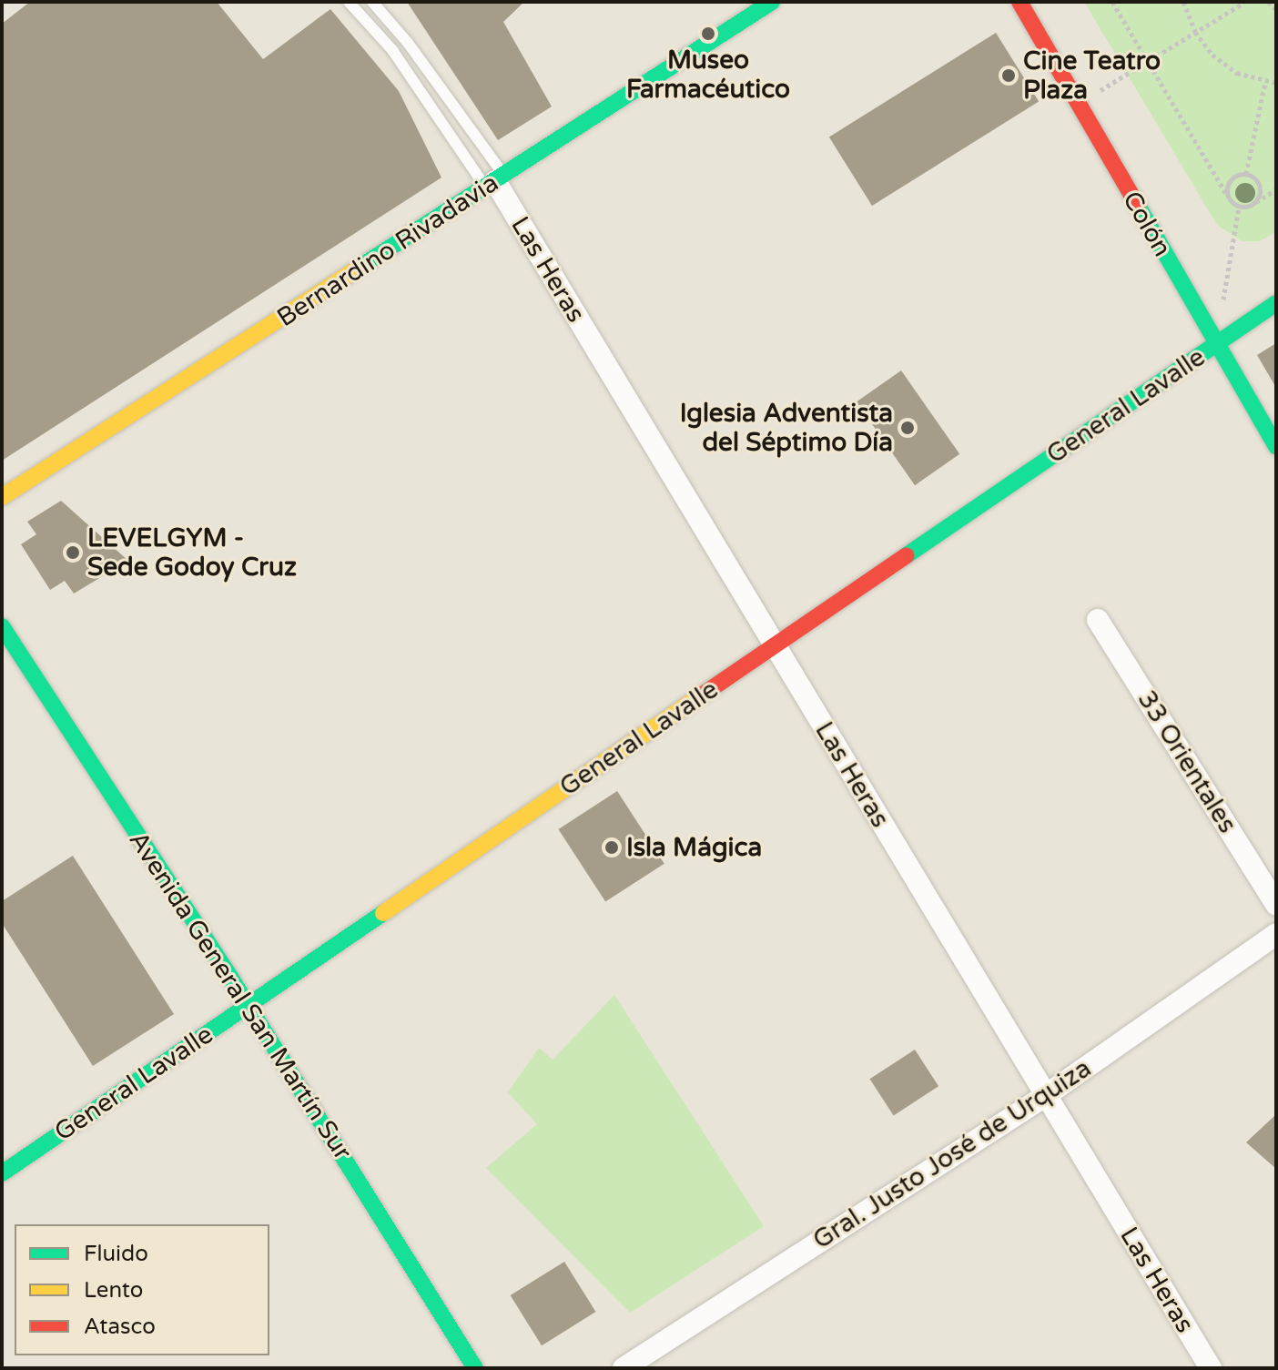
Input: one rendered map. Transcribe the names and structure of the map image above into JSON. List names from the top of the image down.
{
  "streets": {
    "street": [
      "Colón",
      "Bernardino Rivadavia",
      "Las Heras",
      "General Lavalle",
      "33 Orientales",
      "Avenida General San Martín Sur",
      "Gral. Justo José de Urquiza"
    ]
  },
  "crossings": [
    ["Colón", "General Lavalle"],
    ["Bernardino Rivadavia", "Las Heras"],
    ["Las Heras", "General Lavalle"],
    ["Las Heras", "Gral. Justo José de Urquiza"],
    ["General Lavalle", "Avenida General San Martín Sur"]
  ],
  "places": [
    "Museo Farmacéutico",
    "Cine Teatro Plaza",
    "Iglesia Adventista del Séptimo Día",
    "LEVELGYM - Sede Godoy Cruz",
    "Isla Mágica"
  ],
  "legend": ["Fluido", "Lento", "Atasco"]
}
